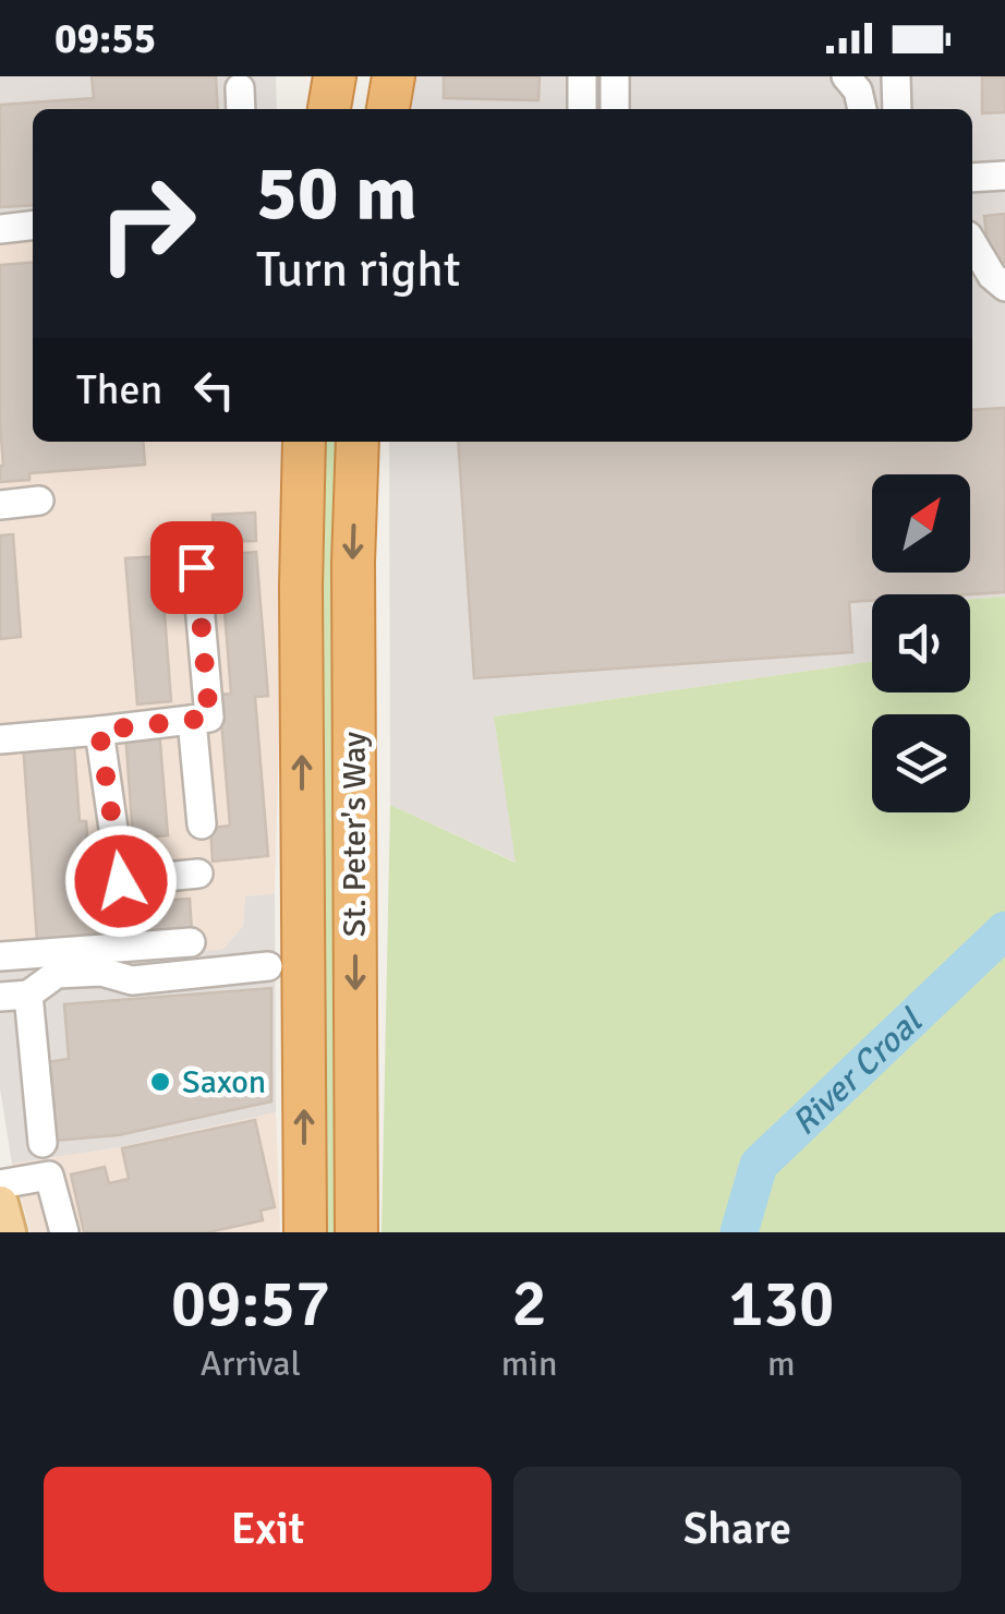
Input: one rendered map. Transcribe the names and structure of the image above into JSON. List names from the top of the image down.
{
  "streets": {
    "highway": ["St. Peter's Way"]
  },
  "water": ["River Croal"],
  "places": ["Saxon"],
  "north": "top right",
  "page": {
    "status": "09:55",
    "turn": ["50 m", "Turn right"],
    "then": "Then",
    "eta": [
      "09:57",
      "Arrival",
      "2",
      "min",
      "130",
      "m"
    ],
    "buttons": ["Exit", "Share"]
  }
}
